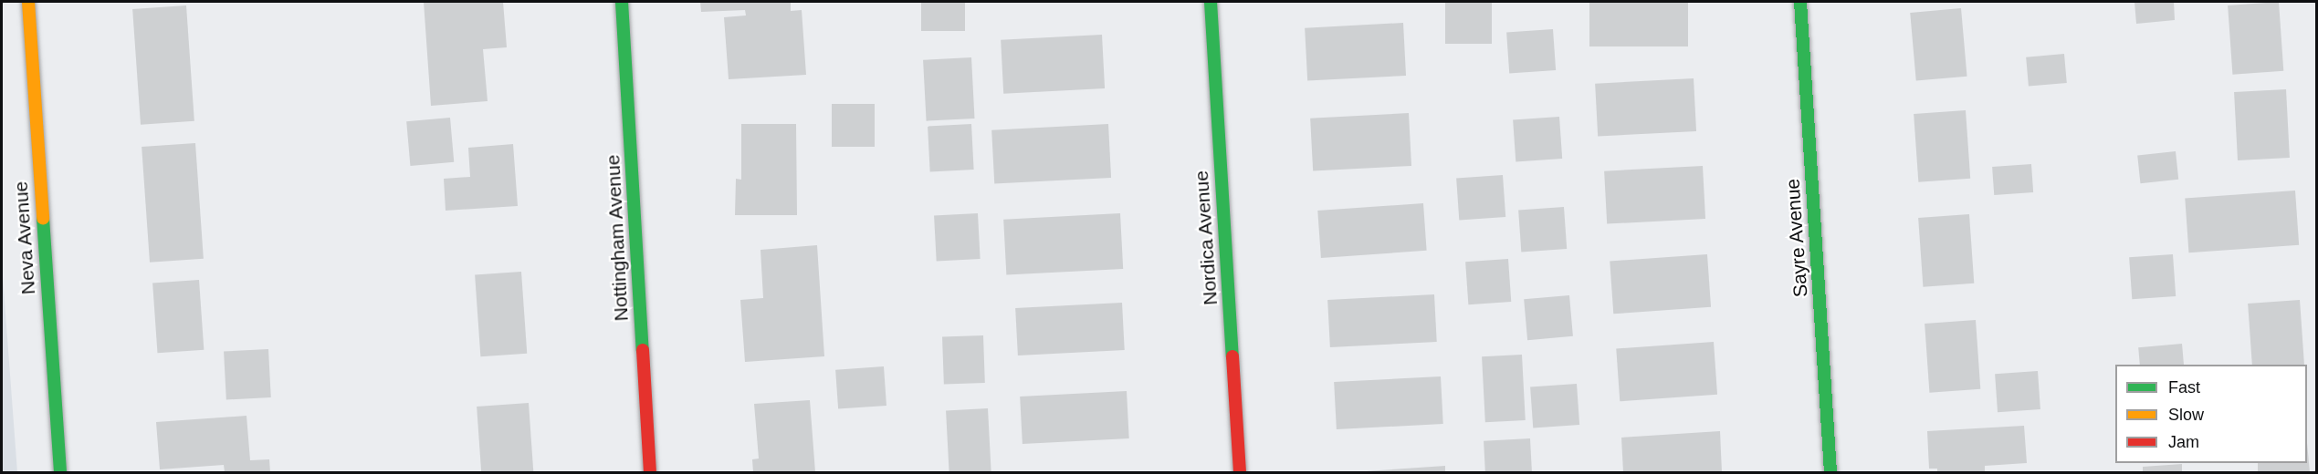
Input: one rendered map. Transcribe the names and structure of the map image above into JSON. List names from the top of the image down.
{
  "streets": {
    "street": [
      "Neva Avenue",
      "Nottingham Avenue",
      "Nordica Avenue",
      "Sayre Avenue"
    ]
  },
  "legend": ["Fast", "Slow", "Jam"]
}
